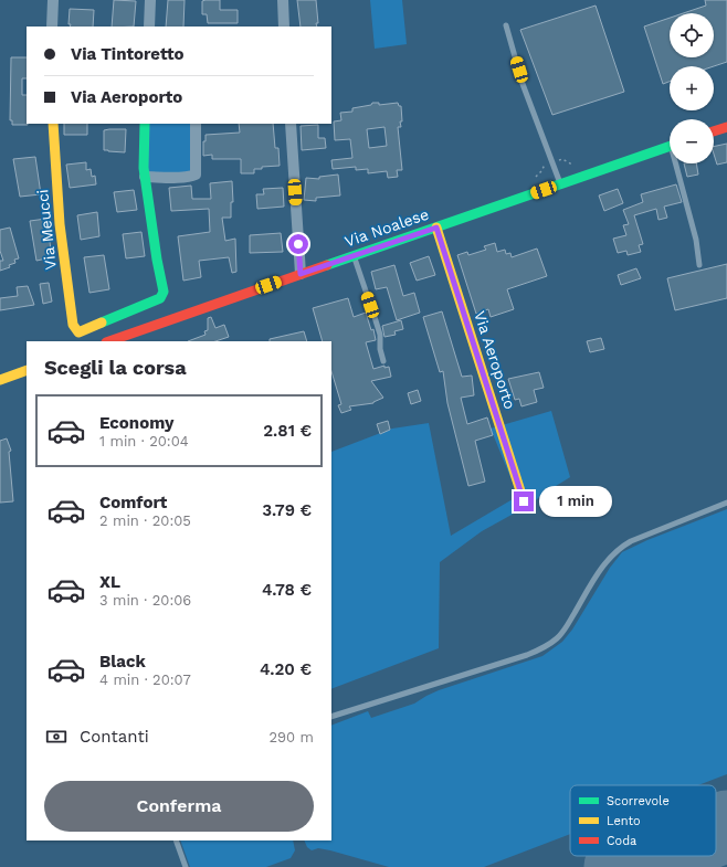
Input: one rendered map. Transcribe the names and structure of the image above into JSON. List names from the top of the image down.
{
  "streets": {
    "street": ["Via Noalese", "Via Meucci", "Via Aeroporto"]
  },
  "crossings": [
    ["Via Noalese", "Via Aeroporto"]
  ],
  "legend": ["Scorrevole", "Lento", "Coda"],
  "page": {
    "map_buttons": ["+", "−"],
    "banner": ["Via Tintoretto", "Via Aeroporto"],
    "heading": "Scegli la corsa",
    "list": [
      {
        "name": "Economy",
        "note": "1 min · 20:04",
        "value": "2.81 €"
      },
      {
        "name": "Comfort",
        "note": "2 min · 20:05",
        "value": "3.79 €"
      },
      {
        "name": "XL",
        "note": "3 min · 20:06",
        "value": "4.78 €"
      },
      {
        "name": "Black",
        "note": "4 min · 20:07",
        "value": "4.20 €"
      }
    ],
    "bubble": "1 min",
    "pay": ["Contanti", "290 m"],
    "buttons": "Conferma"
  }
}
